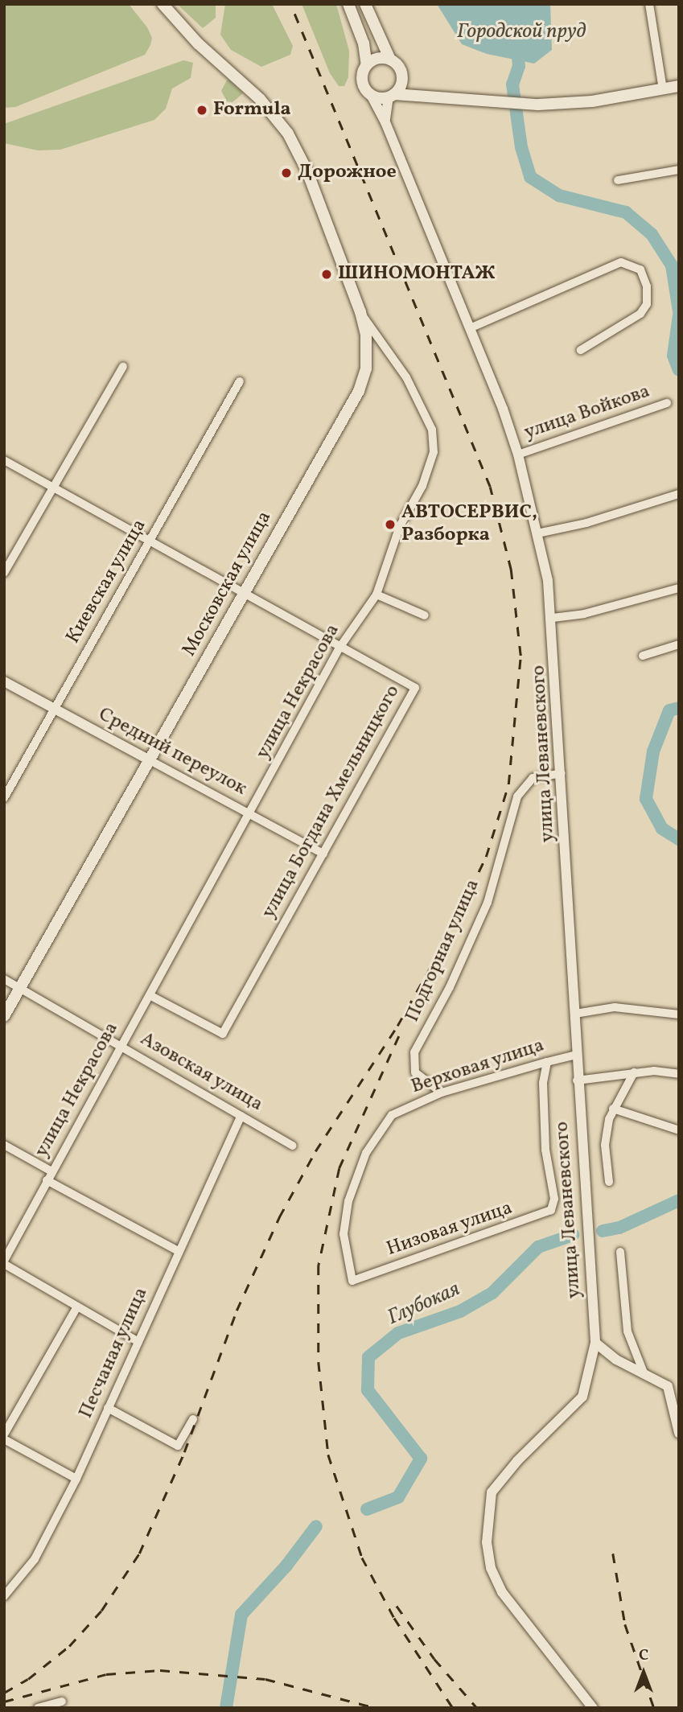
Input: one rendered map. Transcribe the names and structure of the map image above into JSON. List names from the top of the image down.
{
  "streets": {
    "main road": ["Московская улица"],
    "street": [
      "улица Войкова",
      "Киевская улица",
      "улица Некрасова",
      "Средний переулок",
      "улица Леваневского",
      "улица Богдана Хмельницкого",
      "Подгорная улица",
      "Верховая улица",
      "Азовская улица",
      "Низовая улица",
      "Песчаная улица"
    ]
  },
  "crossings": [
    ["улица Войкова", "улица Леваневского"],
    ["Киевская улица", "Средний переулок"],
    ["Киевская улица", "улица Богдана Хмельницкого"],
    ["Московская улица", "улица Некрасова"],
    ["Московская улица", "Средний переулок"],
    ["Московская улица", "улица Богдана Хмельницкого"],
    ["Московская улица", "Азовская улица"],
    ["улица Некрасова", "Средний переулок"],
    ["улица Некрасова", "улица Богдана Хмельницкого"],
    ["улица Некрасова", "Азовская улица"],
    ["Средний переулок", "улица Богдана Хмельницкого"],
    ["улица Леваневского", "Подгорная улица"],
    ["улица Леваневского", "Верховая улица"],
    ["улица Леваневского", "Низовая улица"],
    ["Подгорная улица", "Верховая улица"],
    ["Верховая улица", "Низовая улица"],
    ["Азовская улица", "Песчаная улица"]
  ],
  "water": ["Городской пруд", "Глубокая"],
  "places": [
    "Formula",
    "Дорожное",
    "ШИНОМОНТАЖ",
    "АВТОСЕРВИС, Разборка"
  ],
  "north": "top"
}
